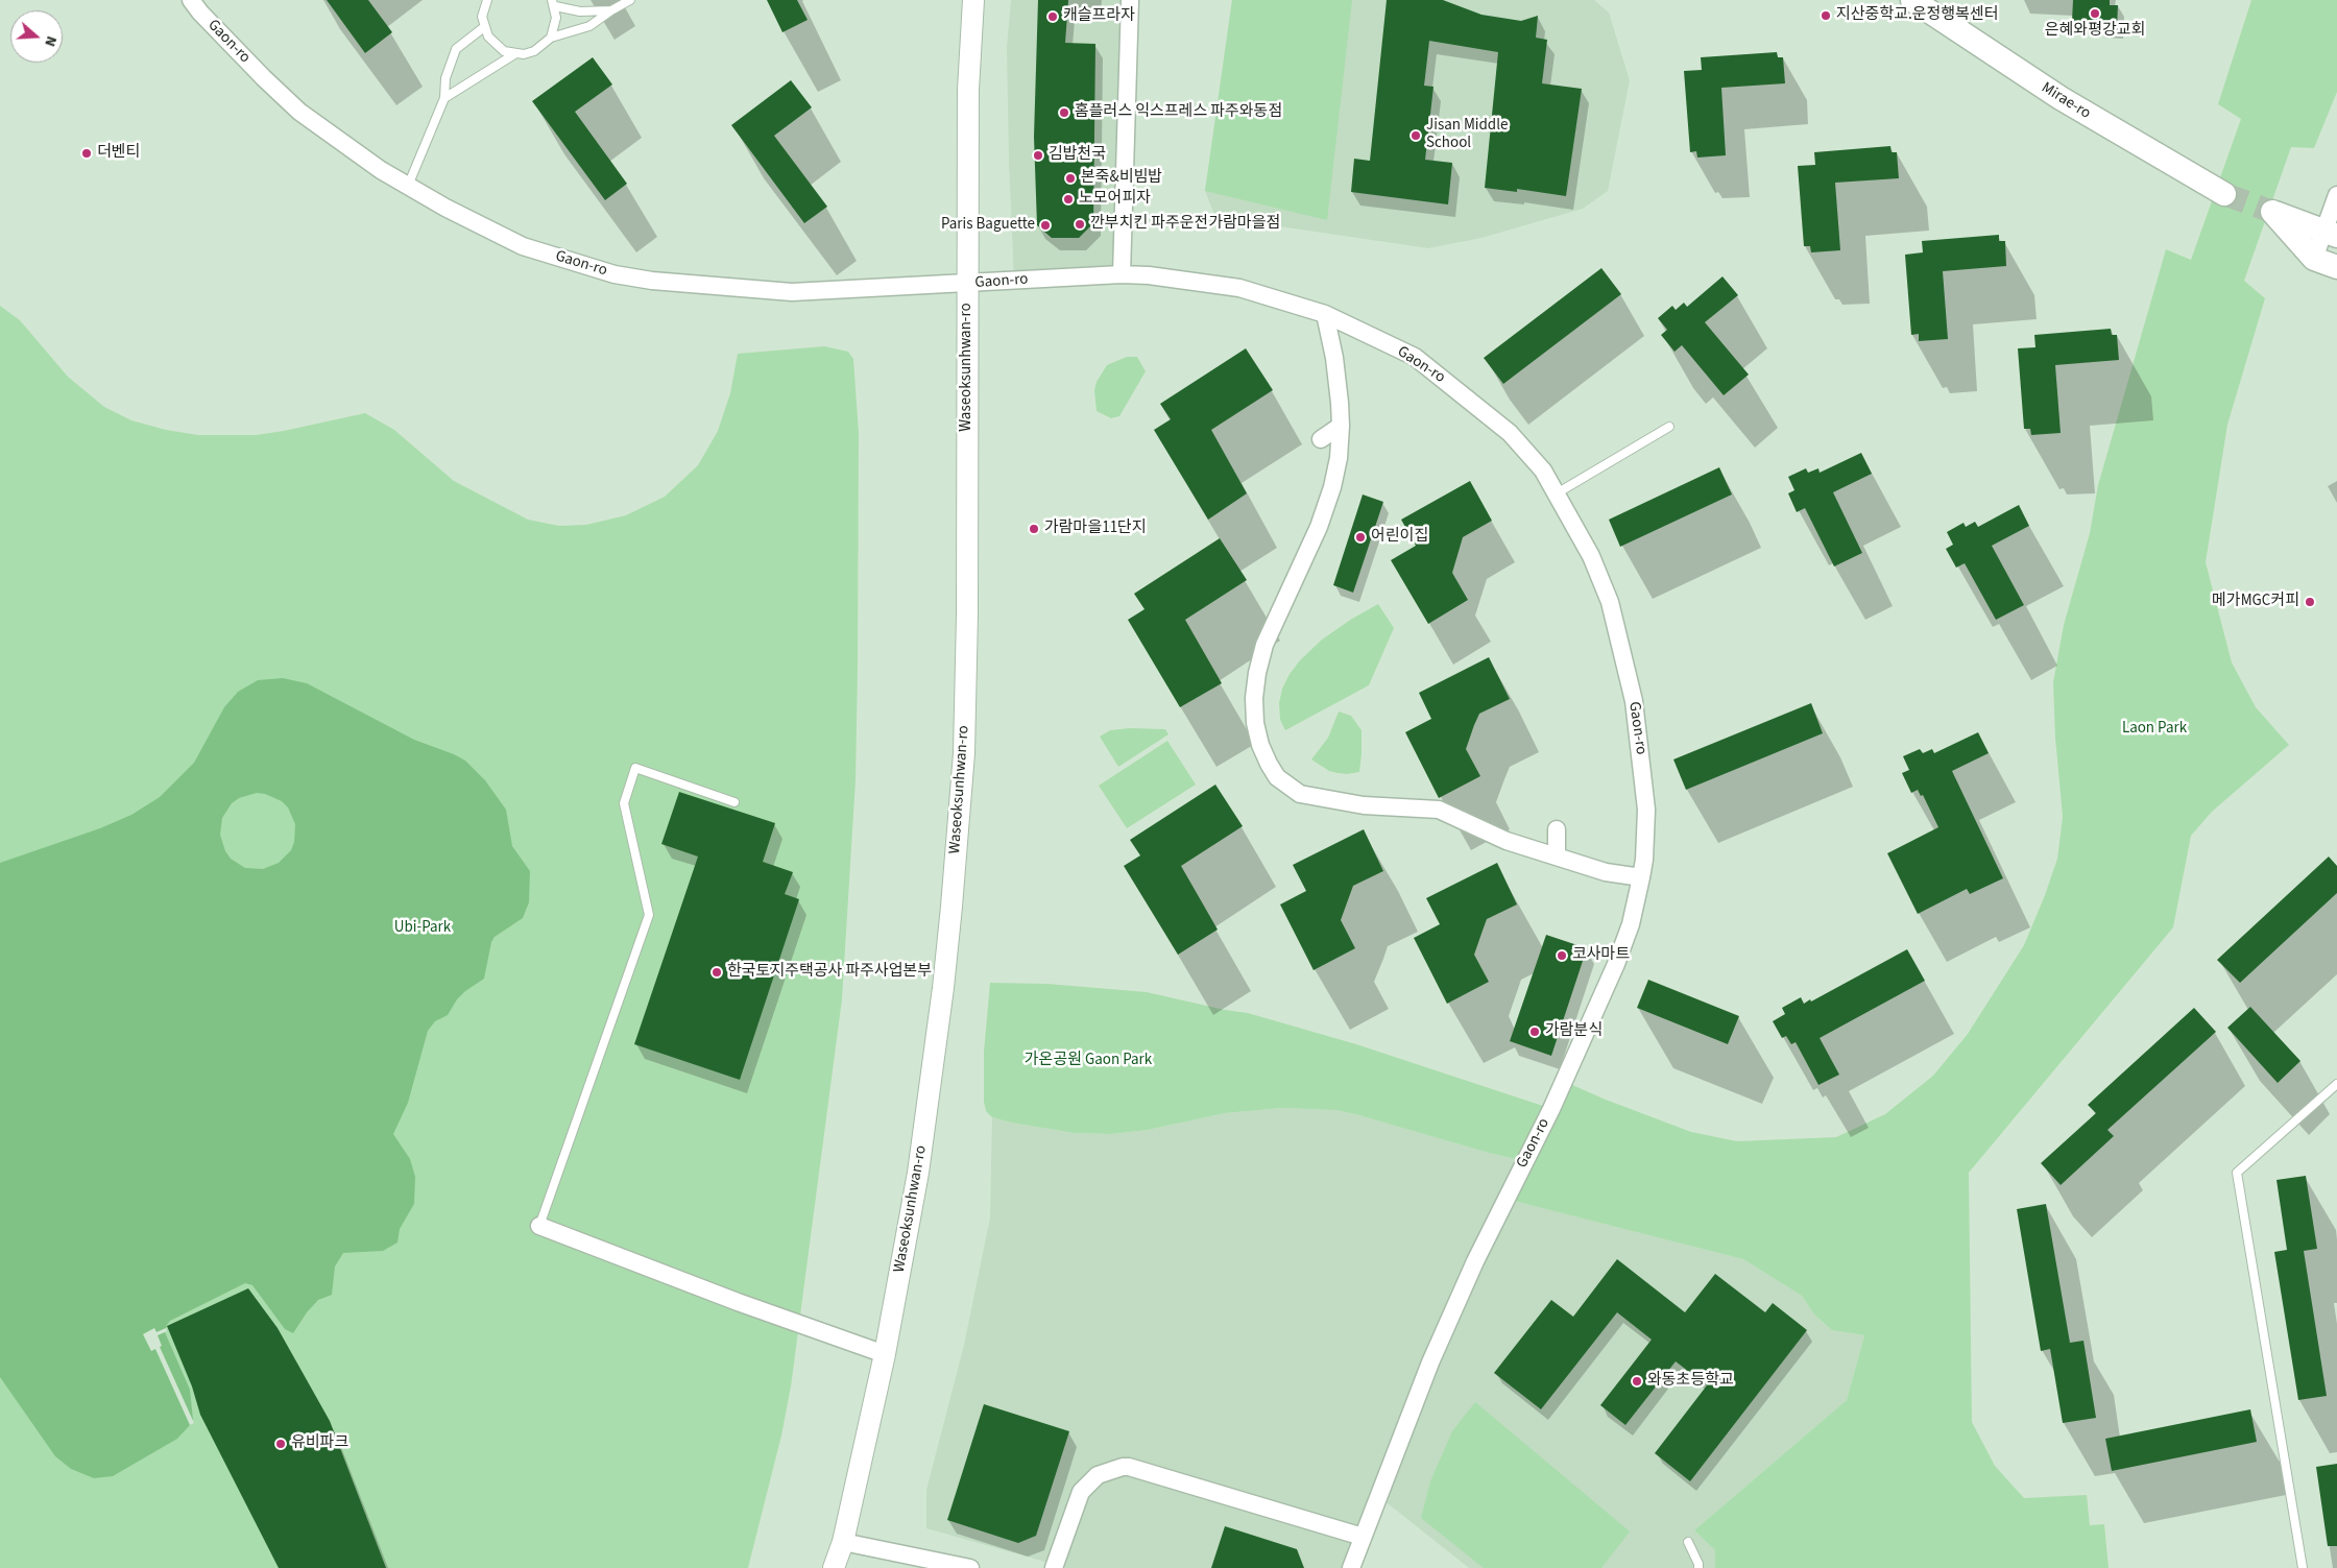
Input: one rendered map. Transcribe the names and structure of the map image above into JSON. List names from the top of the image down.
{
  "streets": {
    "main road": ["Mirae-ro"],
    "street": ["Gaon-ro", "Waseoksunhwan-ro"]
  },
  "crossings": [
    ["Gaon-ro", "Waseoksunhwan-ro"]
  ],
  "parks": ["Laon Park", "Ubi-Park", "가온공원 Gaon Park"],
  "places": [
    "은혜와평강교회",
    "지산중학교.운정행복센터",
    "캐슬프라자",
    "홈플러스 익스프레스 파주와동점",
    "Jisan Middle School",
    "더벤티",
    "김밥천국",
    "본죽&비빔밥",
    "노모어피자",
    "깐부치킨 파주운전가람마을점",
    "Paris Baguette",
    "가람마을11단지",
    "어린이집",
    "메가MGC커피",
    "코사마트",
    "한국토지주택공사 파주사업본부",
    "가람분식",
    "와동초등학교",
    "유비파크"
  ],
  "north": "right"
}
